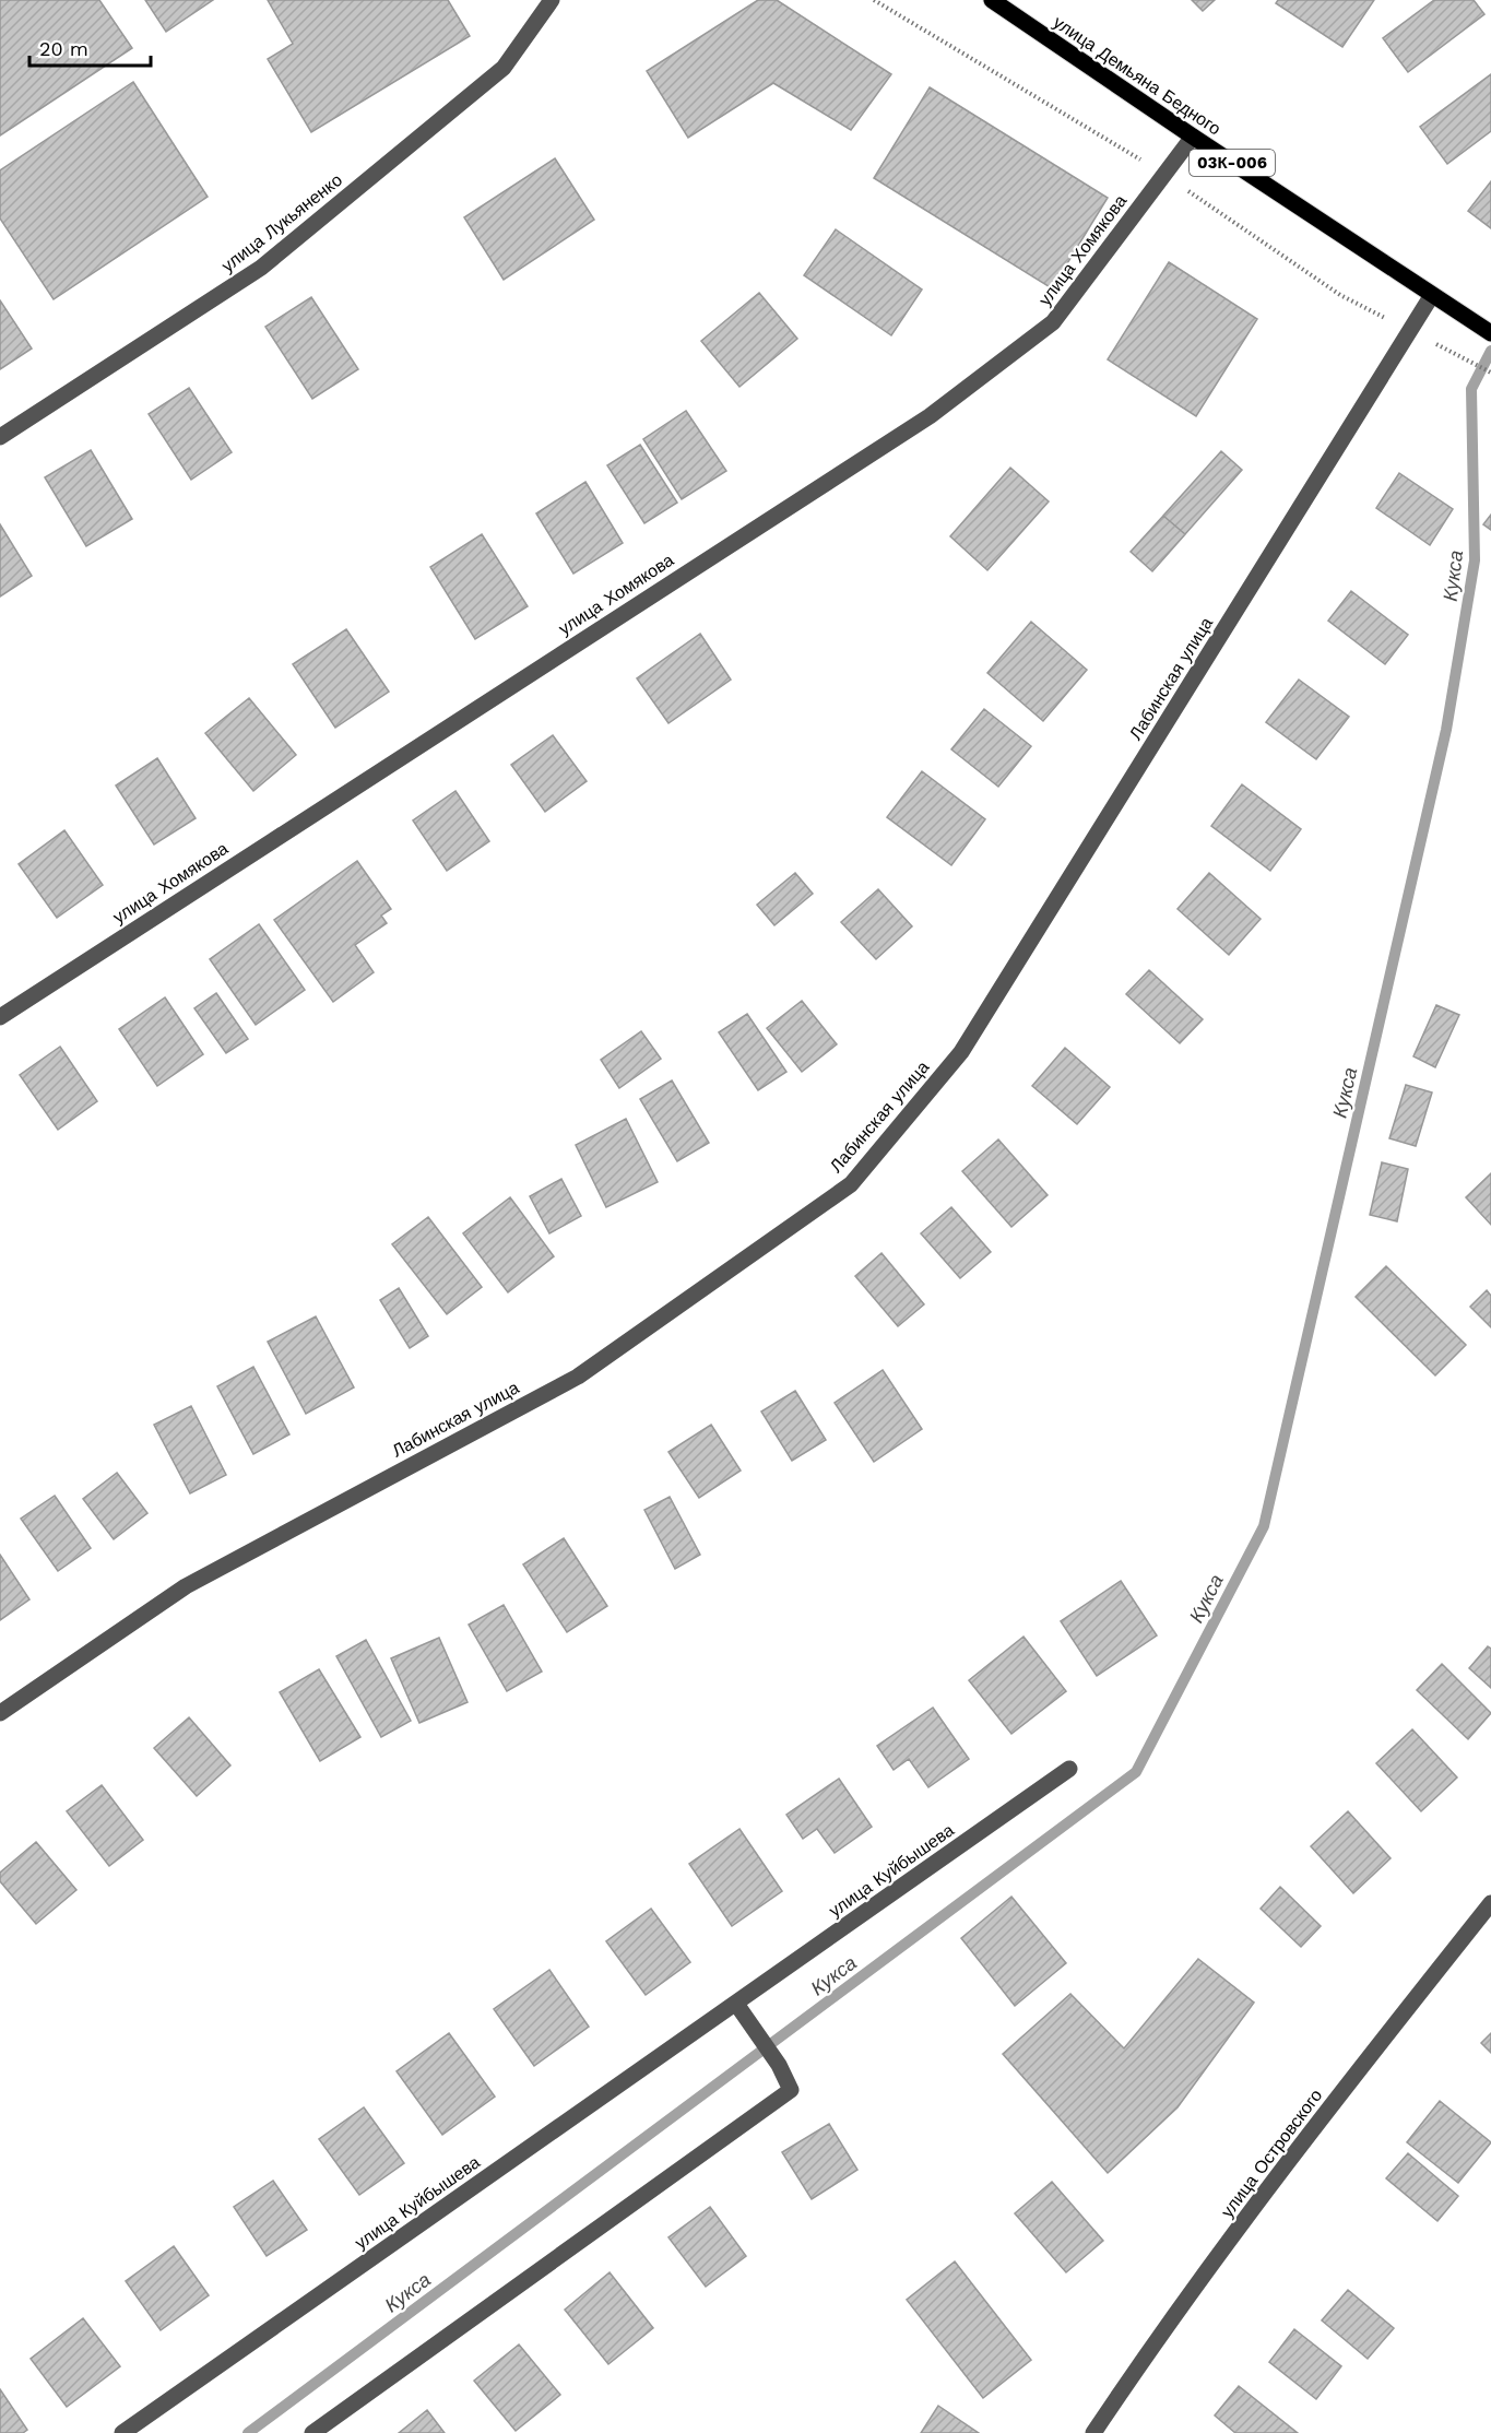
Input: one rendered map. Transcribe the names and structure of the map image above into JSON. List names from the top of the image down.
{
  "streets": {
    "main road": ["улица Демьяна Бедного", "03К-006"],
    "street": [
      "улица Лукьяненко",
      "улица Хомякова",
      "Лабинская улица",
      "улица Куйбышева",
      "улица Островского"
    ]
  },
  "crossings": [
    ["улица Демьяна Бедного", "улица Хомякова"],
    ["улица Демьяна Бедного", "Лабинская улица"]
  ],
  "water": ["Кукса"],
  "scale_bar": "20 m"
}
